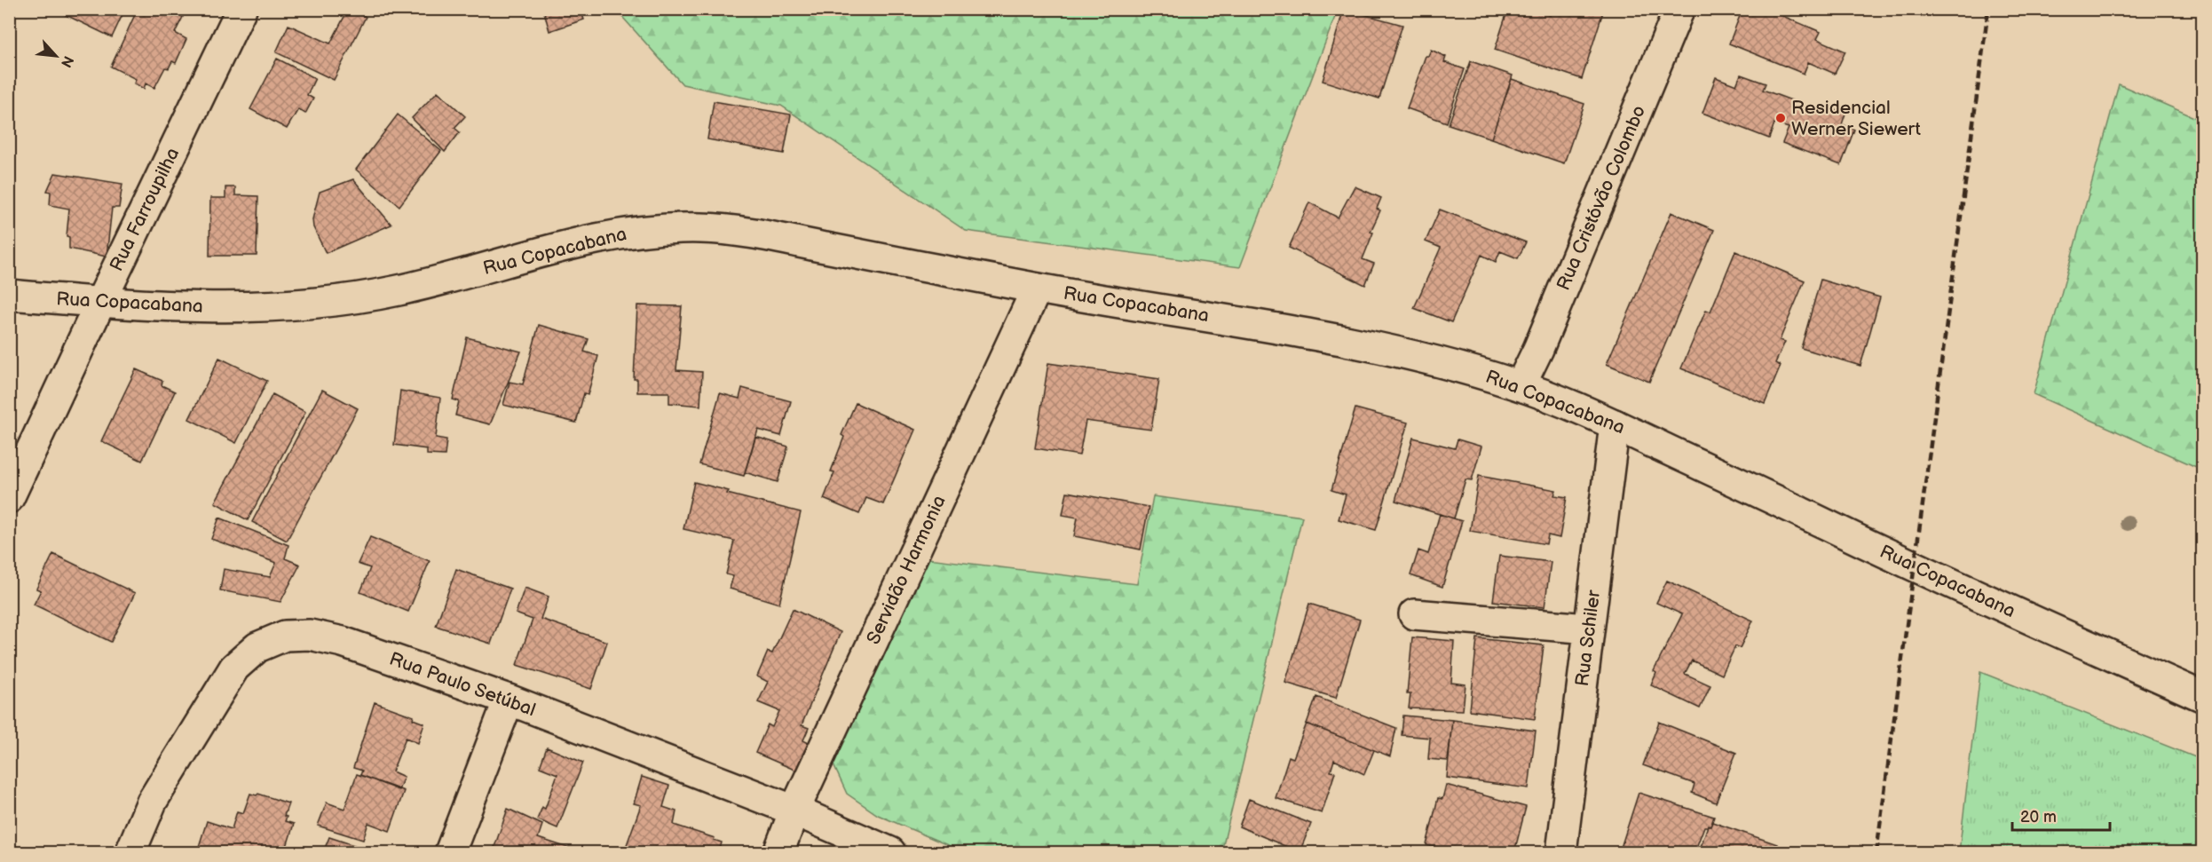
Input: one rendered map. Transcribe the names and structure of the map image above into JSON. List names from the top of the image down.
{
  "streets": {
    "street": [
      "Rua Cristóvão Colombo",
      "Rua Farroupilha",
      "Rua Copacabana",
      "Servidão Harmonia",
      "Rua Schiler",
      "Rua Paulo Setúbal"
    ]
  },
  "crossings": [
    ["Rua Cristóvão Colombo", "Rua Copacabana"],
    ["Rua Farroupilha", "Rua Copacabana"],
    ["Rua Copacabana", "Servidão Harmonia"],
    ["Rua Copacabana", "Rua Schiler"],
    ["Servidão Harmonia", "Rua Paulo Setúbal"]
  ],
  "places": ["Residencial Werner Siewert"],
  "scale_bar": "20 m",
  "north": "bottom right"
}
